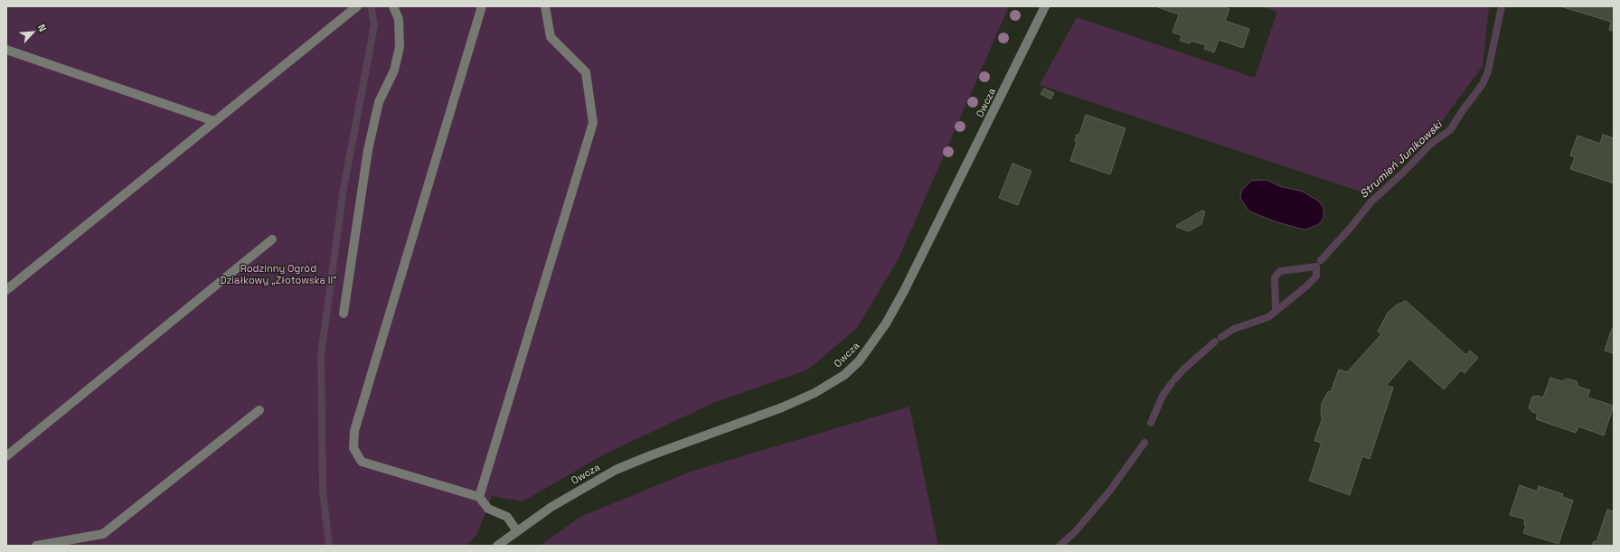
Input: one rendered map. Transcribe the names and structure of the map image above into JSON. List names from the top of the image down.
{
  "streets": {
    "street": ["Owcza"]
  },
  "water": ["Strumień Junikowski"],
  "parks": ["Rodzinny Ogród Działkowy „Złotowska II”"],
  "north": "top right"
}
